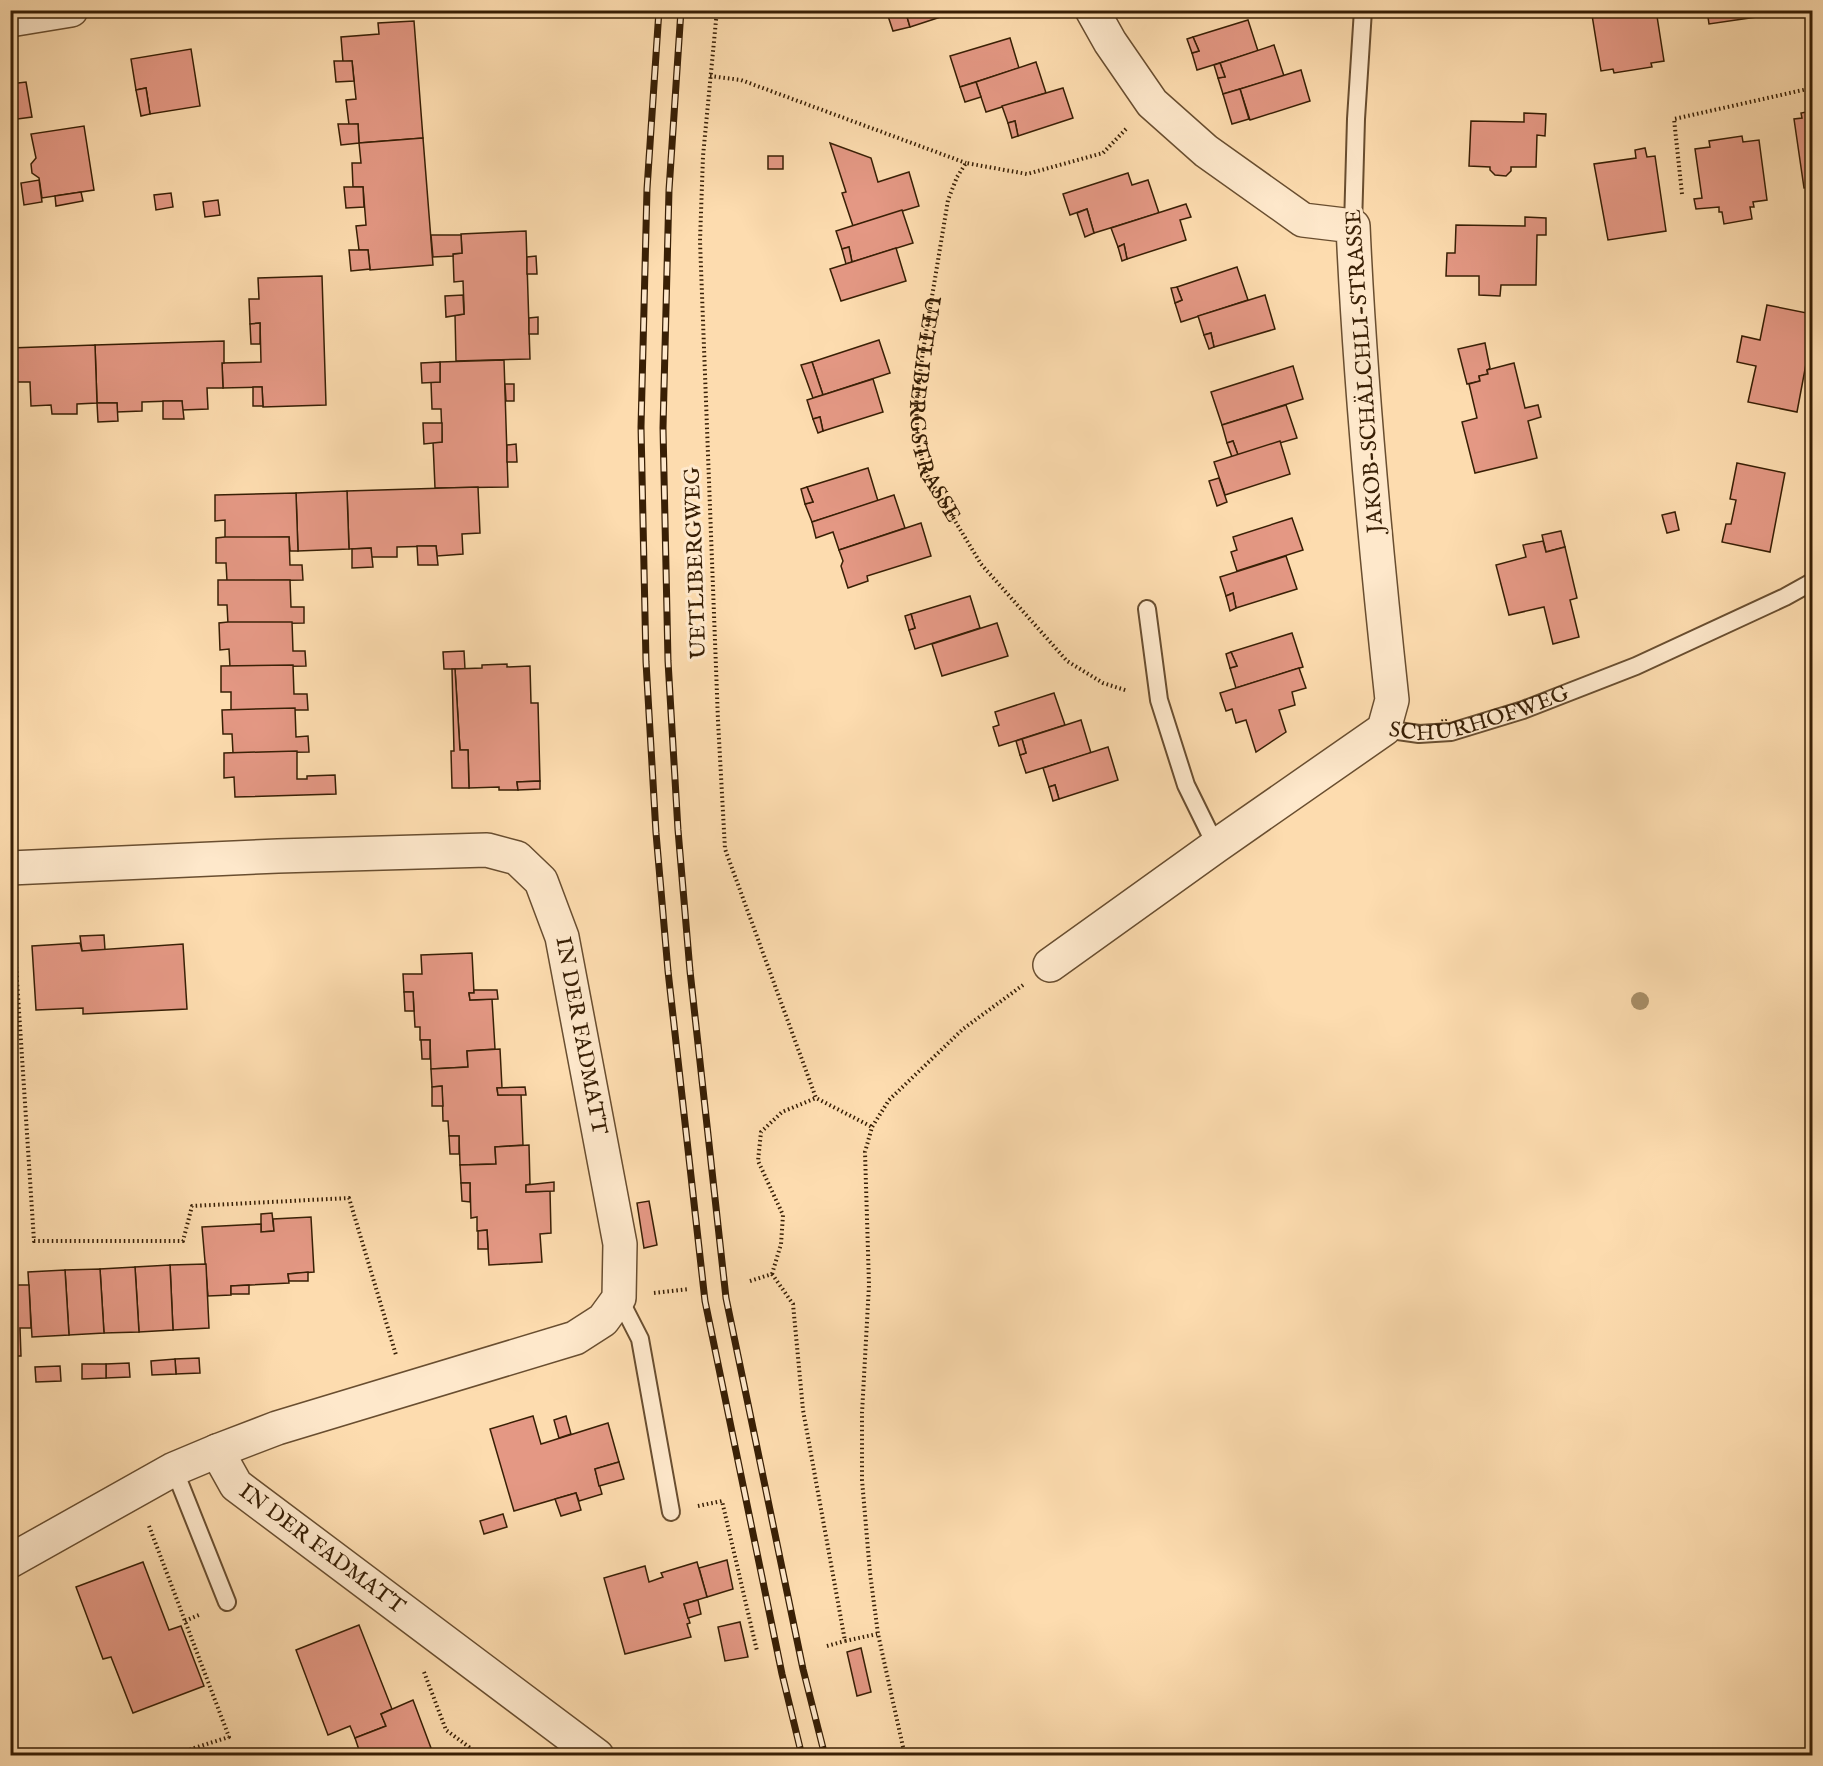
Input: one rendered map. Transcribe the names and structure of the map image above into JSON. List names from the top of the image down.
{
  "streets": {
    "street": ["JAKOB-SCHÄLCHLI-STRASSE", "SCHÜRHOFWEG", "IN DER FADMATT"],
    "path": ["UETLIBERGSTRASSE", "UETLIBERGWEG"]
  },
  "crossings": [
    ["JAKOB-SCHÄLCHLI-STRASSE", "SCHÜRHOFWEG"]
  ]
}
